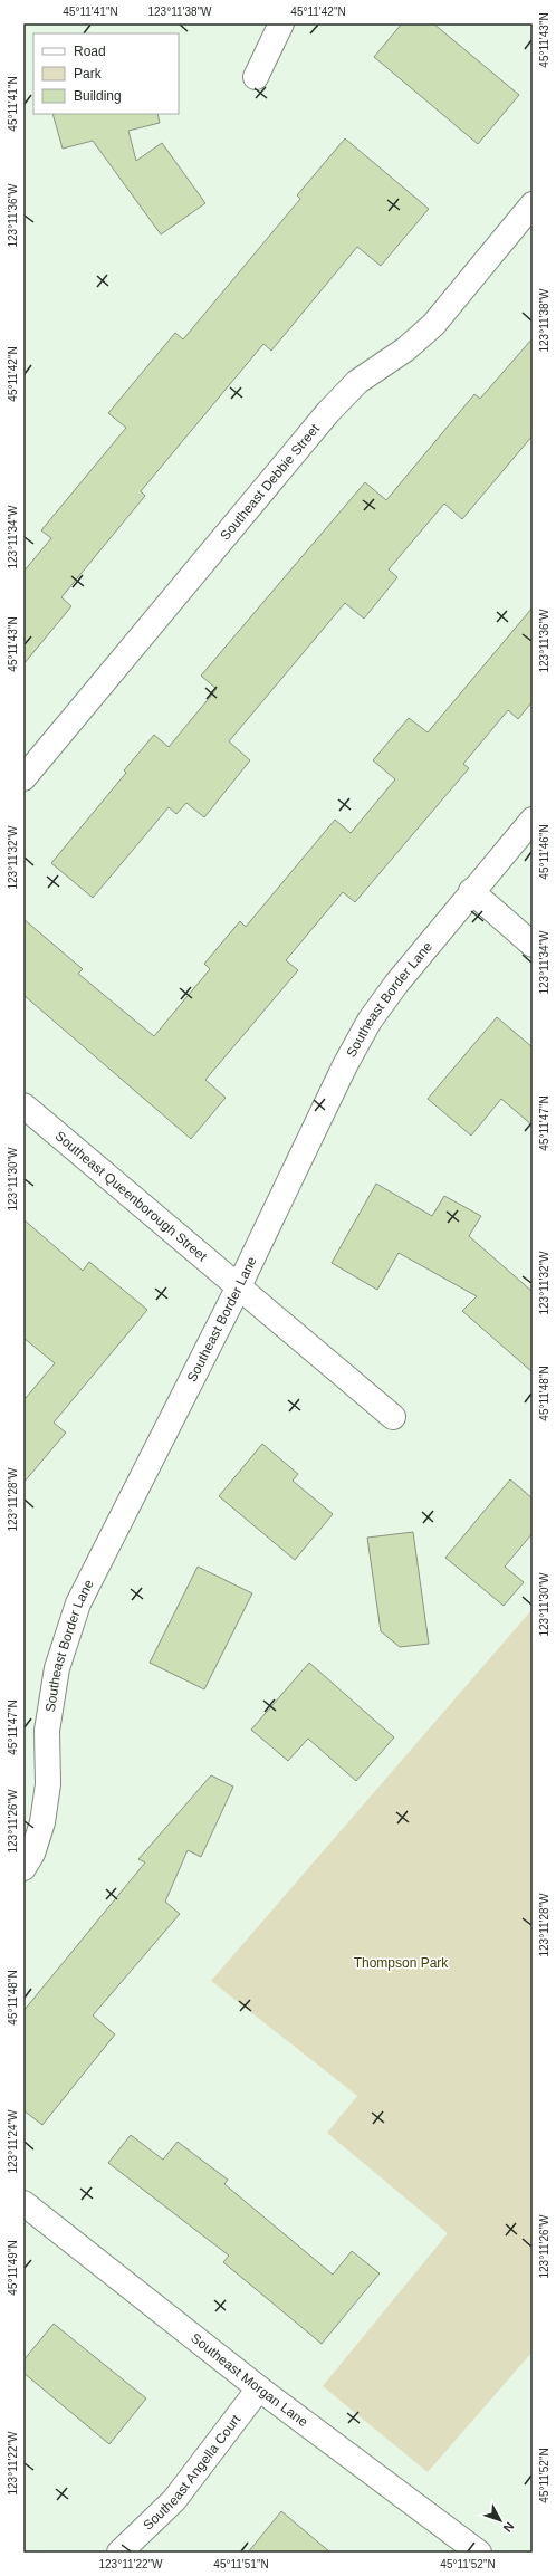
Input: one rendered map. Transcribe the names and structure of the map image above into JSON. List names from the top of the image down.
{
  "streets": {
    "street": [
      "Southeast Debbie Street",
      "Southeast Border Lane",
      "Southeast Queenborough Street",
      "Southeast Morgan Lane",
      "Southeast Angella Court"
    ]
  },
  "crossings": [
    ["Southeast Border Lane", "Southeast Queenborough Street"],
    ["Southeast Morgan Lane", "Southeast Angella Court"]
  ],
  "parks": ["Thompson Park"],
  "legend": ["Road", "Park", "Building"],
  "north": "bottom right",
  "coordinates": [
    "45°11'41\"N",
    "123°11'38\"W",
    "45°11'42\"N",
    "45°11'43\"N",
    "123°11'36\"W",
    "123°11'34\"W",
    "45°11'46\"N",
    "123°11'32\"W",
    "45°11'47\"N",
    "123°11'30\"W",
    "45°11'48\"N",
    "123°11'28\"W",
    "123°11'26\"W",
    "123°11'24\"W",
    "45°11'49\"N",
    "123°11'22\"W",
    "45°11'52\"N",
    "45°11'51\"N"
  ]
}
